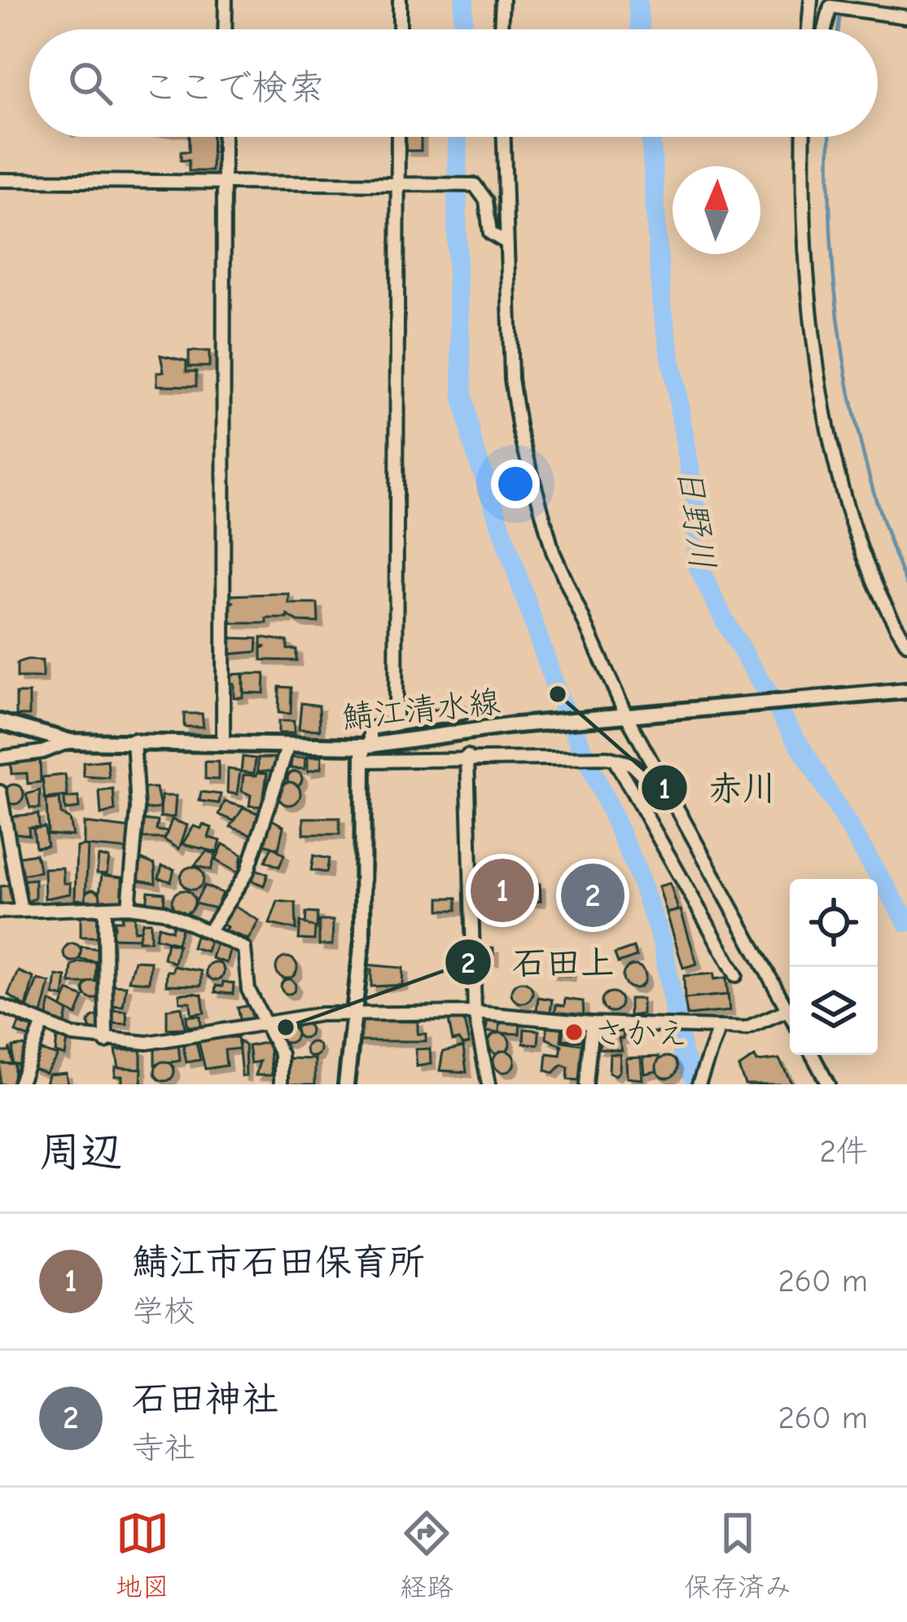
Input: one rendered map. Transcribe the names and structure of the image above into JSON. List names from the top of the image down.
{
  "streets": {
    "main road": ["鯖江清水線"]
  },
  "water": ["日野川"],
  "places": ["赤川", "石田上", "さかえ"],
  "north": "top",
  "page": {
    "search": "ここで検索",
    "pins": ["1", "2"],
    "heading": ["周辺", "2件"],
    "list": [
      {
        "mark": "1",
        "name": "鯖江市石田保育所",
        "note": "学校",
        "value": "260 m"
      },
      {
        "mark": "2",
        "name": "石田神社",
        "note": "寺社",
        "value": "260 m"
      }
    ],
    "nav": ["地図", "経路", "保存済み"]
  }
}
